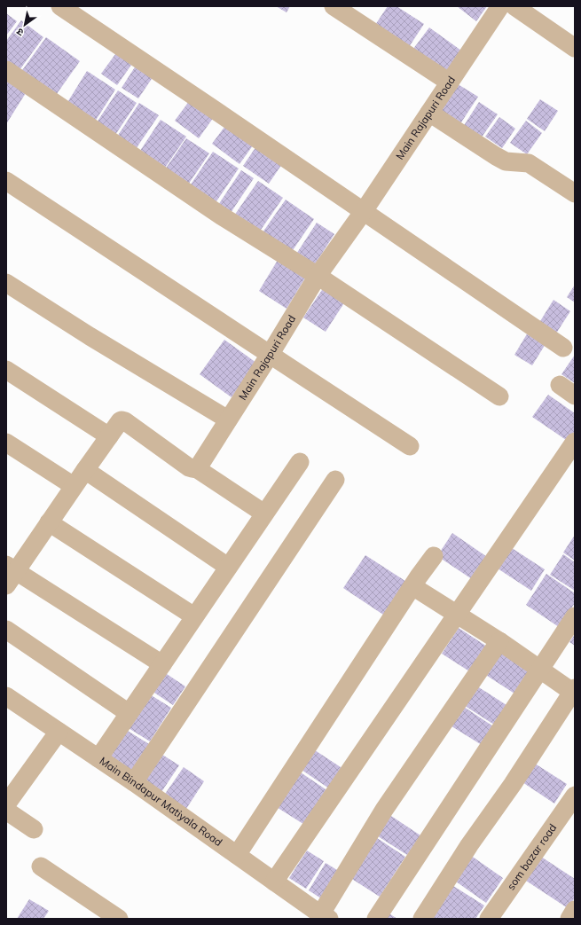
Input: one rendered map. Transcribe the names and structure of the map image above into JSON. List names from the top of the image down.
{
  "streets": {
    "street": ["Main Rajapuri Road", "Main Bindapur Matiyala Road", "som bazar road"]
  },
  "north": "bottom left"
}
